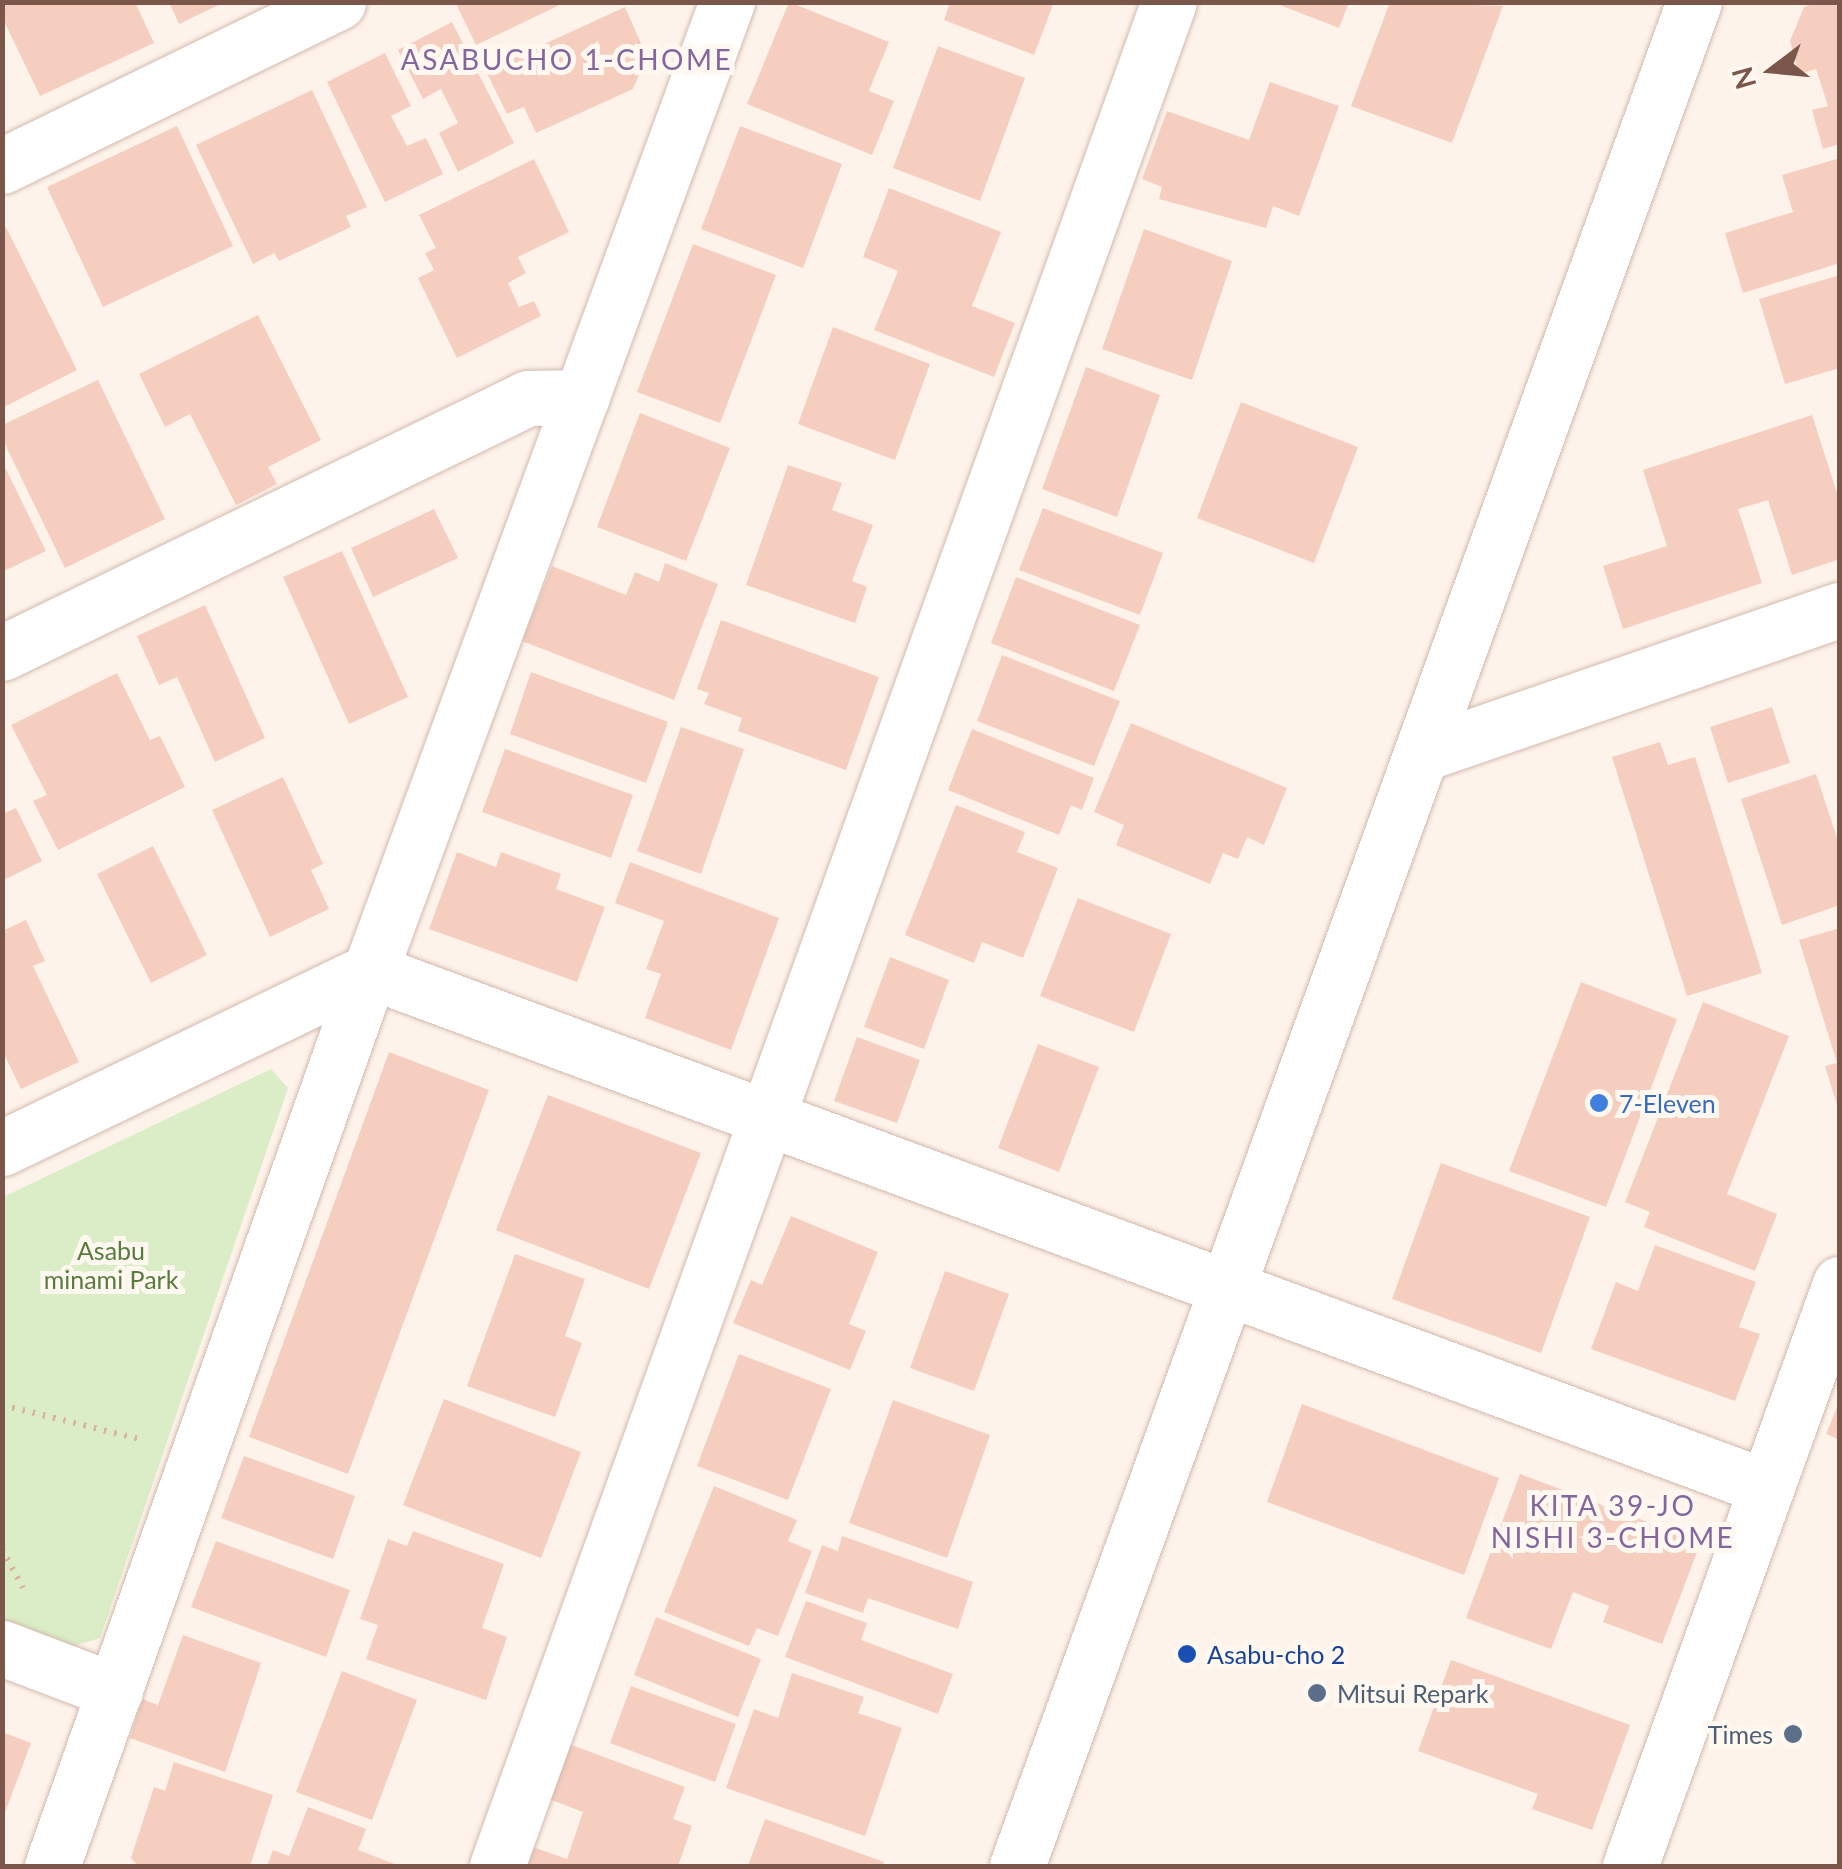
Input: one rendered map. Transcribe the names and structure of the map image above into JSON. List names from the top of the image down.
{
  "districts": ["ASABUCHO 1-CHOME", "KITA 39-JO NISHI 3-CHOME"],
  "parks": ["Asabu minami Park"],
  "places": [
    "7-Eleven",
    "Asabu-cho 2",
    "Mitsui Repark",
    "Times"
  ],
  "north": "left"
}
